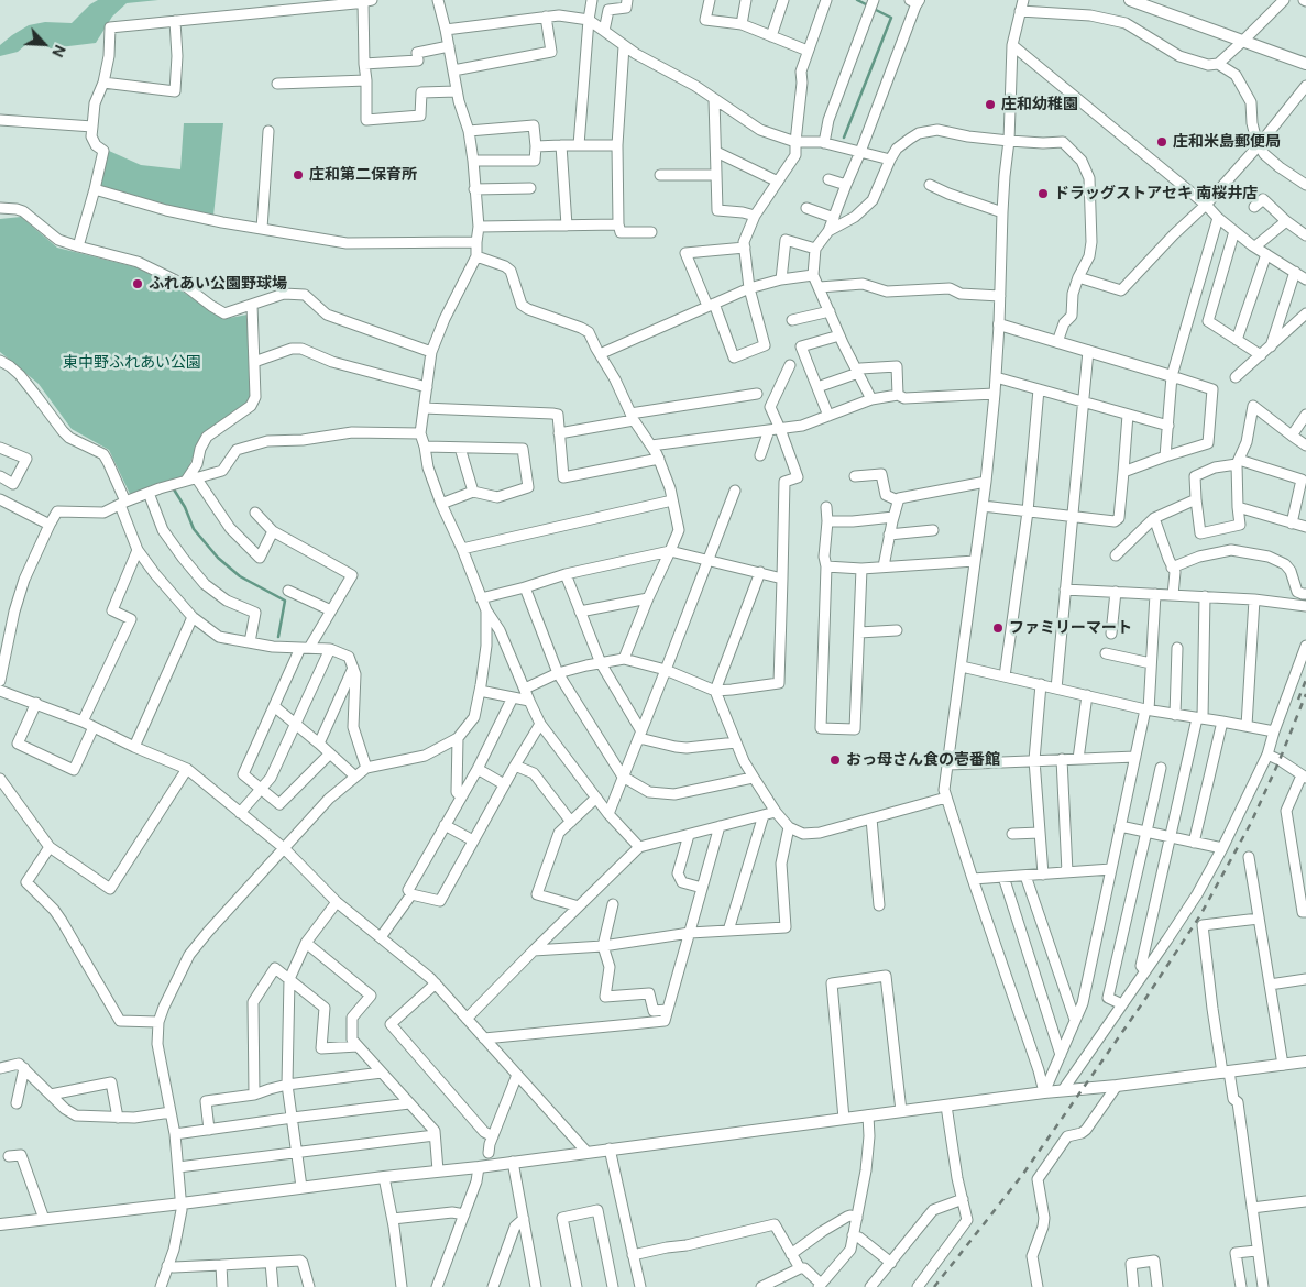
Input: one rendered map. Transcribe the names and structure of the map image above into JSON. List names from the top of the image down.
{
  "parks": ["東中野ふれあい公園"],
  "places": [
    "庄和幼稚園",
    "庄和米島郵便局",
    "庄和第二保育所",
    "ドラッグストアセキ 南桜井店",
    "ふれあい公園野球場",
    "ファミリーマート",
    "おっ母さん食の壱番館"
  ],
  "north": "bottom right"
}
